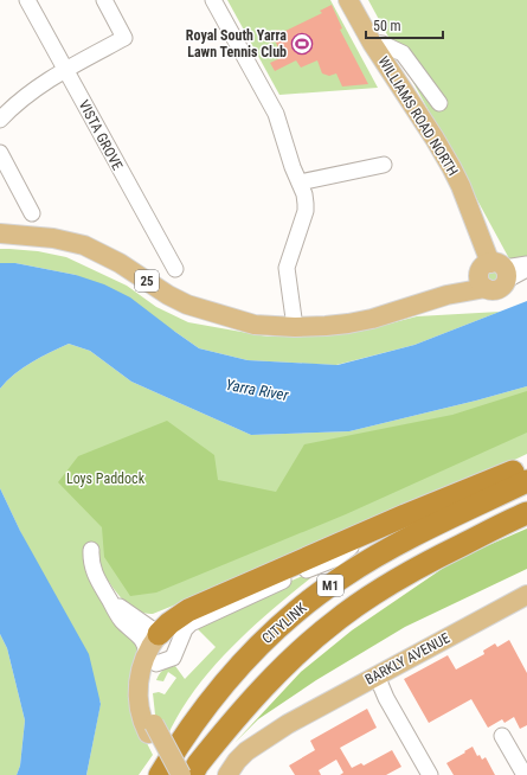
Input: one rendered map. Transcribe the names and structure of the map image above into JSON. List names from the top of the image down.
{
  "streets": {
    "highway": ["M1", "CITYLINK"],
    "main road": ["WILLIAMS ROAD NORTH", "25", "BARKLY AVENUE"],
    "street": ["VISTA GROVE"]
  },
  "crossings": [
    ["WILLIAMS ROAD NORTH", "25"]
  ],
  "water": ["Yarra River"],
  "parks": ["Loys Paddock"],
  "places": {
    "sports": ["Royal South Yarra Lawn Tennis Club"]
  },
  "scale_bar": "50 m"
}
